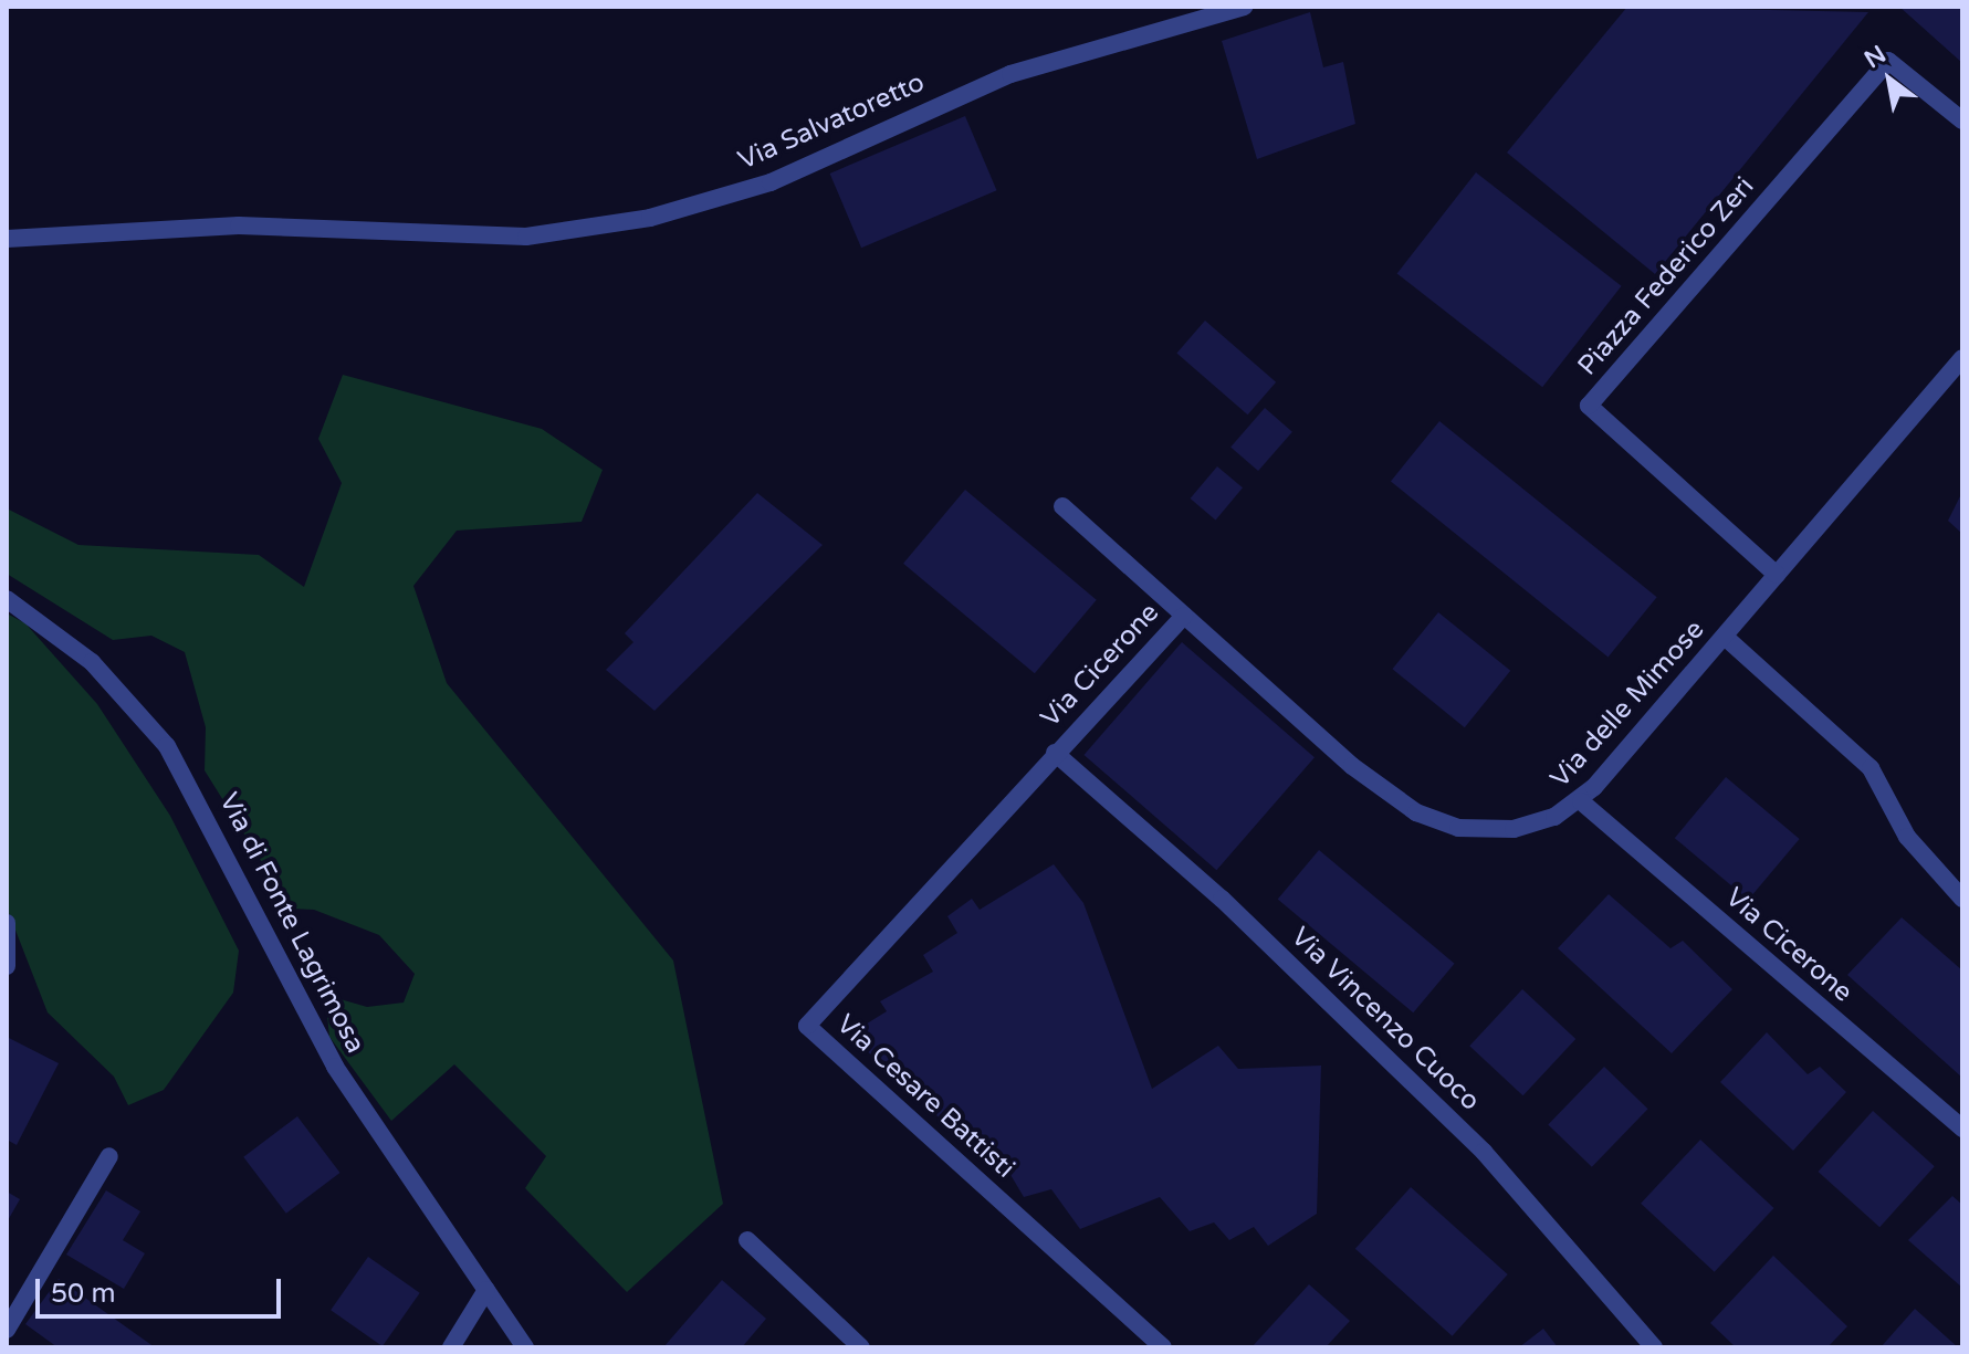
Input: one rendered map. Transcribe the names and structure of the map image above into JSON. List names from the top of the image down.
{
  "streets": {
    "street": [
      "Via Salvatoretto",
      "Piazza Federico Zeri",
      "Via Cicerone",
      "Via delle Mimose",
      "Via di Fonte Lagrimosa",
      "Via Vincenzo Cuoco",
      "Via Cesare Battisti"
    ]
  },
  "crossings": [
    ["Piazza Federico Zeri", "Via delle Mimose"],
    ["Via Cicerone", "Via delle Mimose"],
    ["Via Cicerone", "Via Vincenzo Cuoco"],
    ["Via Cicerone", "Via Cesare Battisti"],
    ["Via Vincenzo Cuoco", "Via Cesare Battisti"]
  ],
  "scale_bar": "50 m",
  "north": "top left"
}
